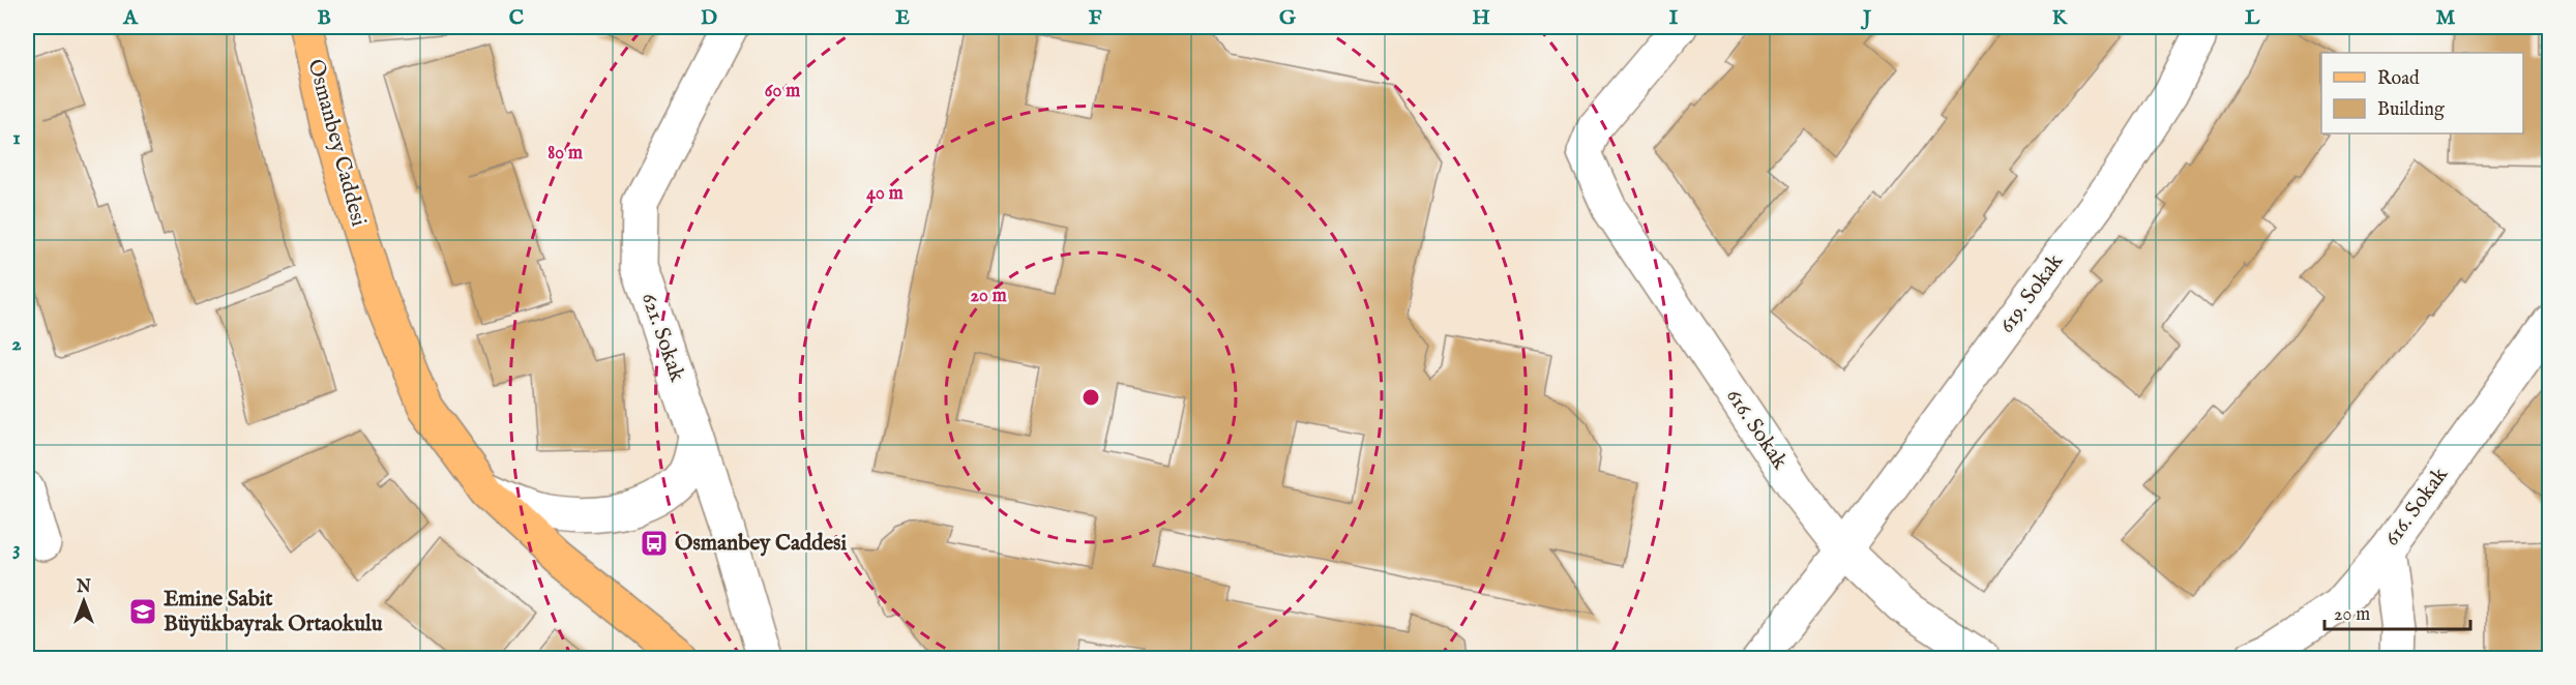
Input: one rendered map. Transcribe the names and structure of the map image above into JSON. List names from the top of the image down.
{
  "streets": {
    "main road": ["Osmanbey Caddesi"],
    "street": ["619. Sokak", "621. Sokak", "616. Sokak"]
  },
  "crossings": [
    ["619. Sokak", "616. Sokak"]
  ],
  "places": {
    "bus stop": ["Osmanbey Caddesi"],
    "school or university": ["Emine Sabit Büyükbayrak Ortaokulu"]
  },
  "legend": ["Road", "Building"],
  "scale_bar": "20 m",
  "north": "top",
  "grid": {
    "columns": [
      "A",
      "B",
      "C",
      "D",
      "E",
      "F",
      "G",
      "H",
      "I",
      "J",
      "K",
      "L",
      "M"
    ],
    "rows": ["1", "2", "3"]
  },
  "rings": [
    "60 m",
    "80 m",
    "40 m",
    "20 m"
  ]
}
